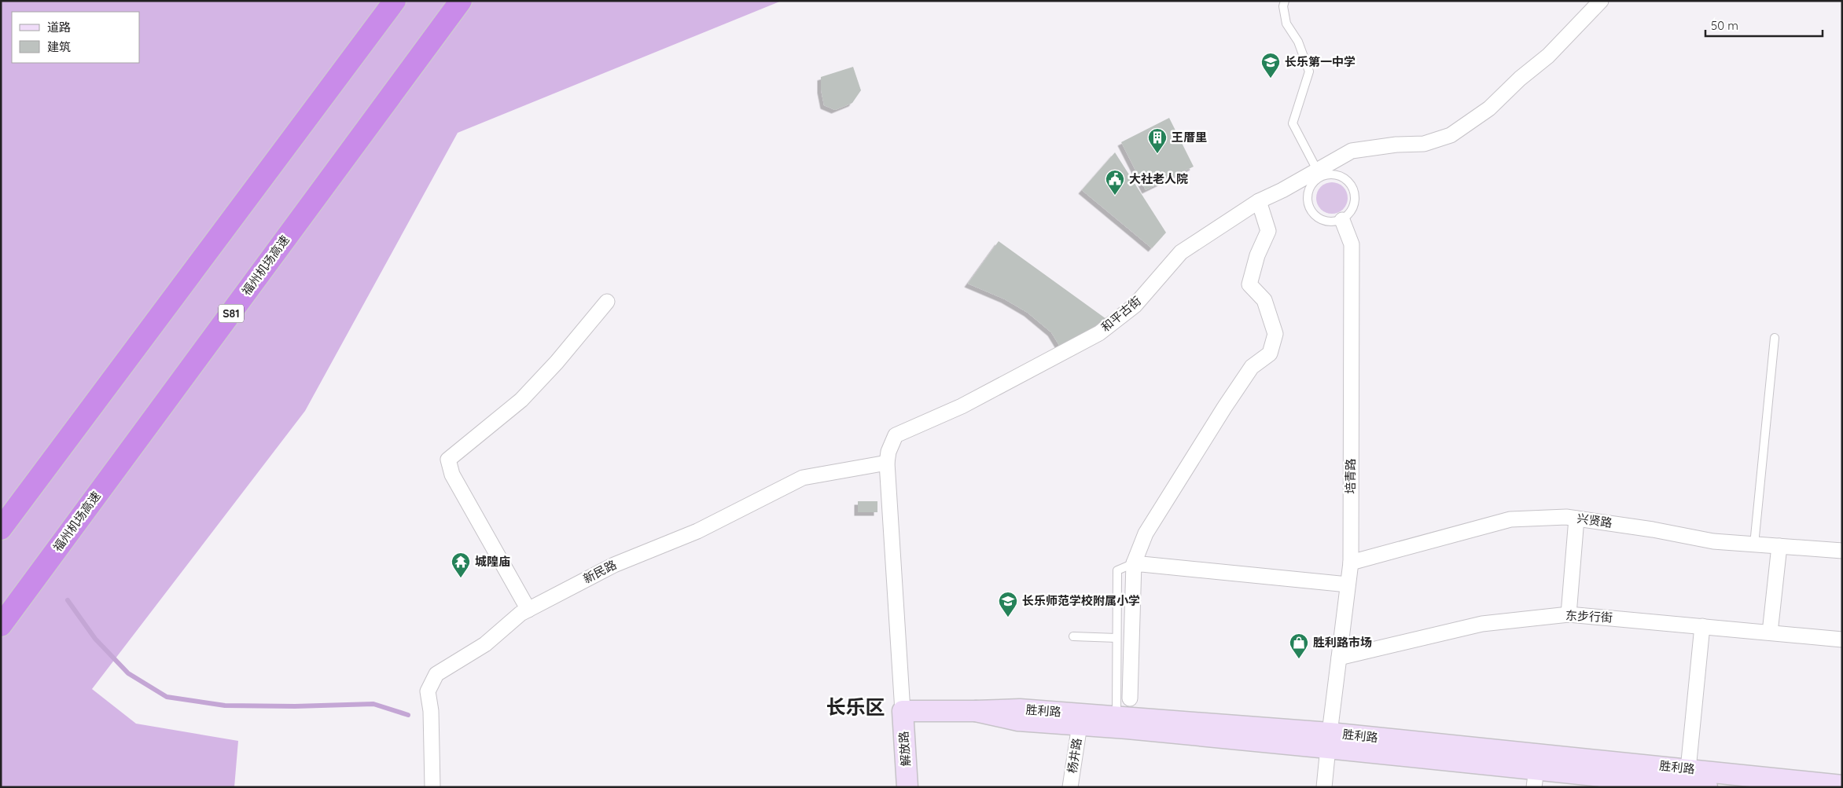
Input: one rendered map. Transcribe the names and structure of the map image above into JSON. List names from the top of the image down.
{
  "streets": {
    "highway": ["福州机场高速", "S81"],
    "main road": ["胜利路", "解放路"],
    "street": [
      "和平古街",
      "培青路",
      "兴贤路",
      "新民路",
      "东步行街",
      "杨井路"
    ]
  },
  "crossings": [
    ["和平古街", "培青路"],
    ["和平古街", "新民路"],
    ["和平古街", "解放路"],
    ["培青路", "兴贤路"],
    ["培青路", "东步行街"],
    ["培青路", "胜利路"],
    ["胜利路", "杨井路"]
  ],
  "districts": ["长乐区"],
  "places": {
    "school or university": ["长乐第一中学", "长乐师范学校附属小学"],
    "building": ["王厝里"],
    "public building": ["大社老人院"],
    "temple": ["城隍庙"],
    "shop": ["胜利路市场"]
  },
  "legend": ["道路", "建筑"],
  "scale_bar": "50 m"
}
